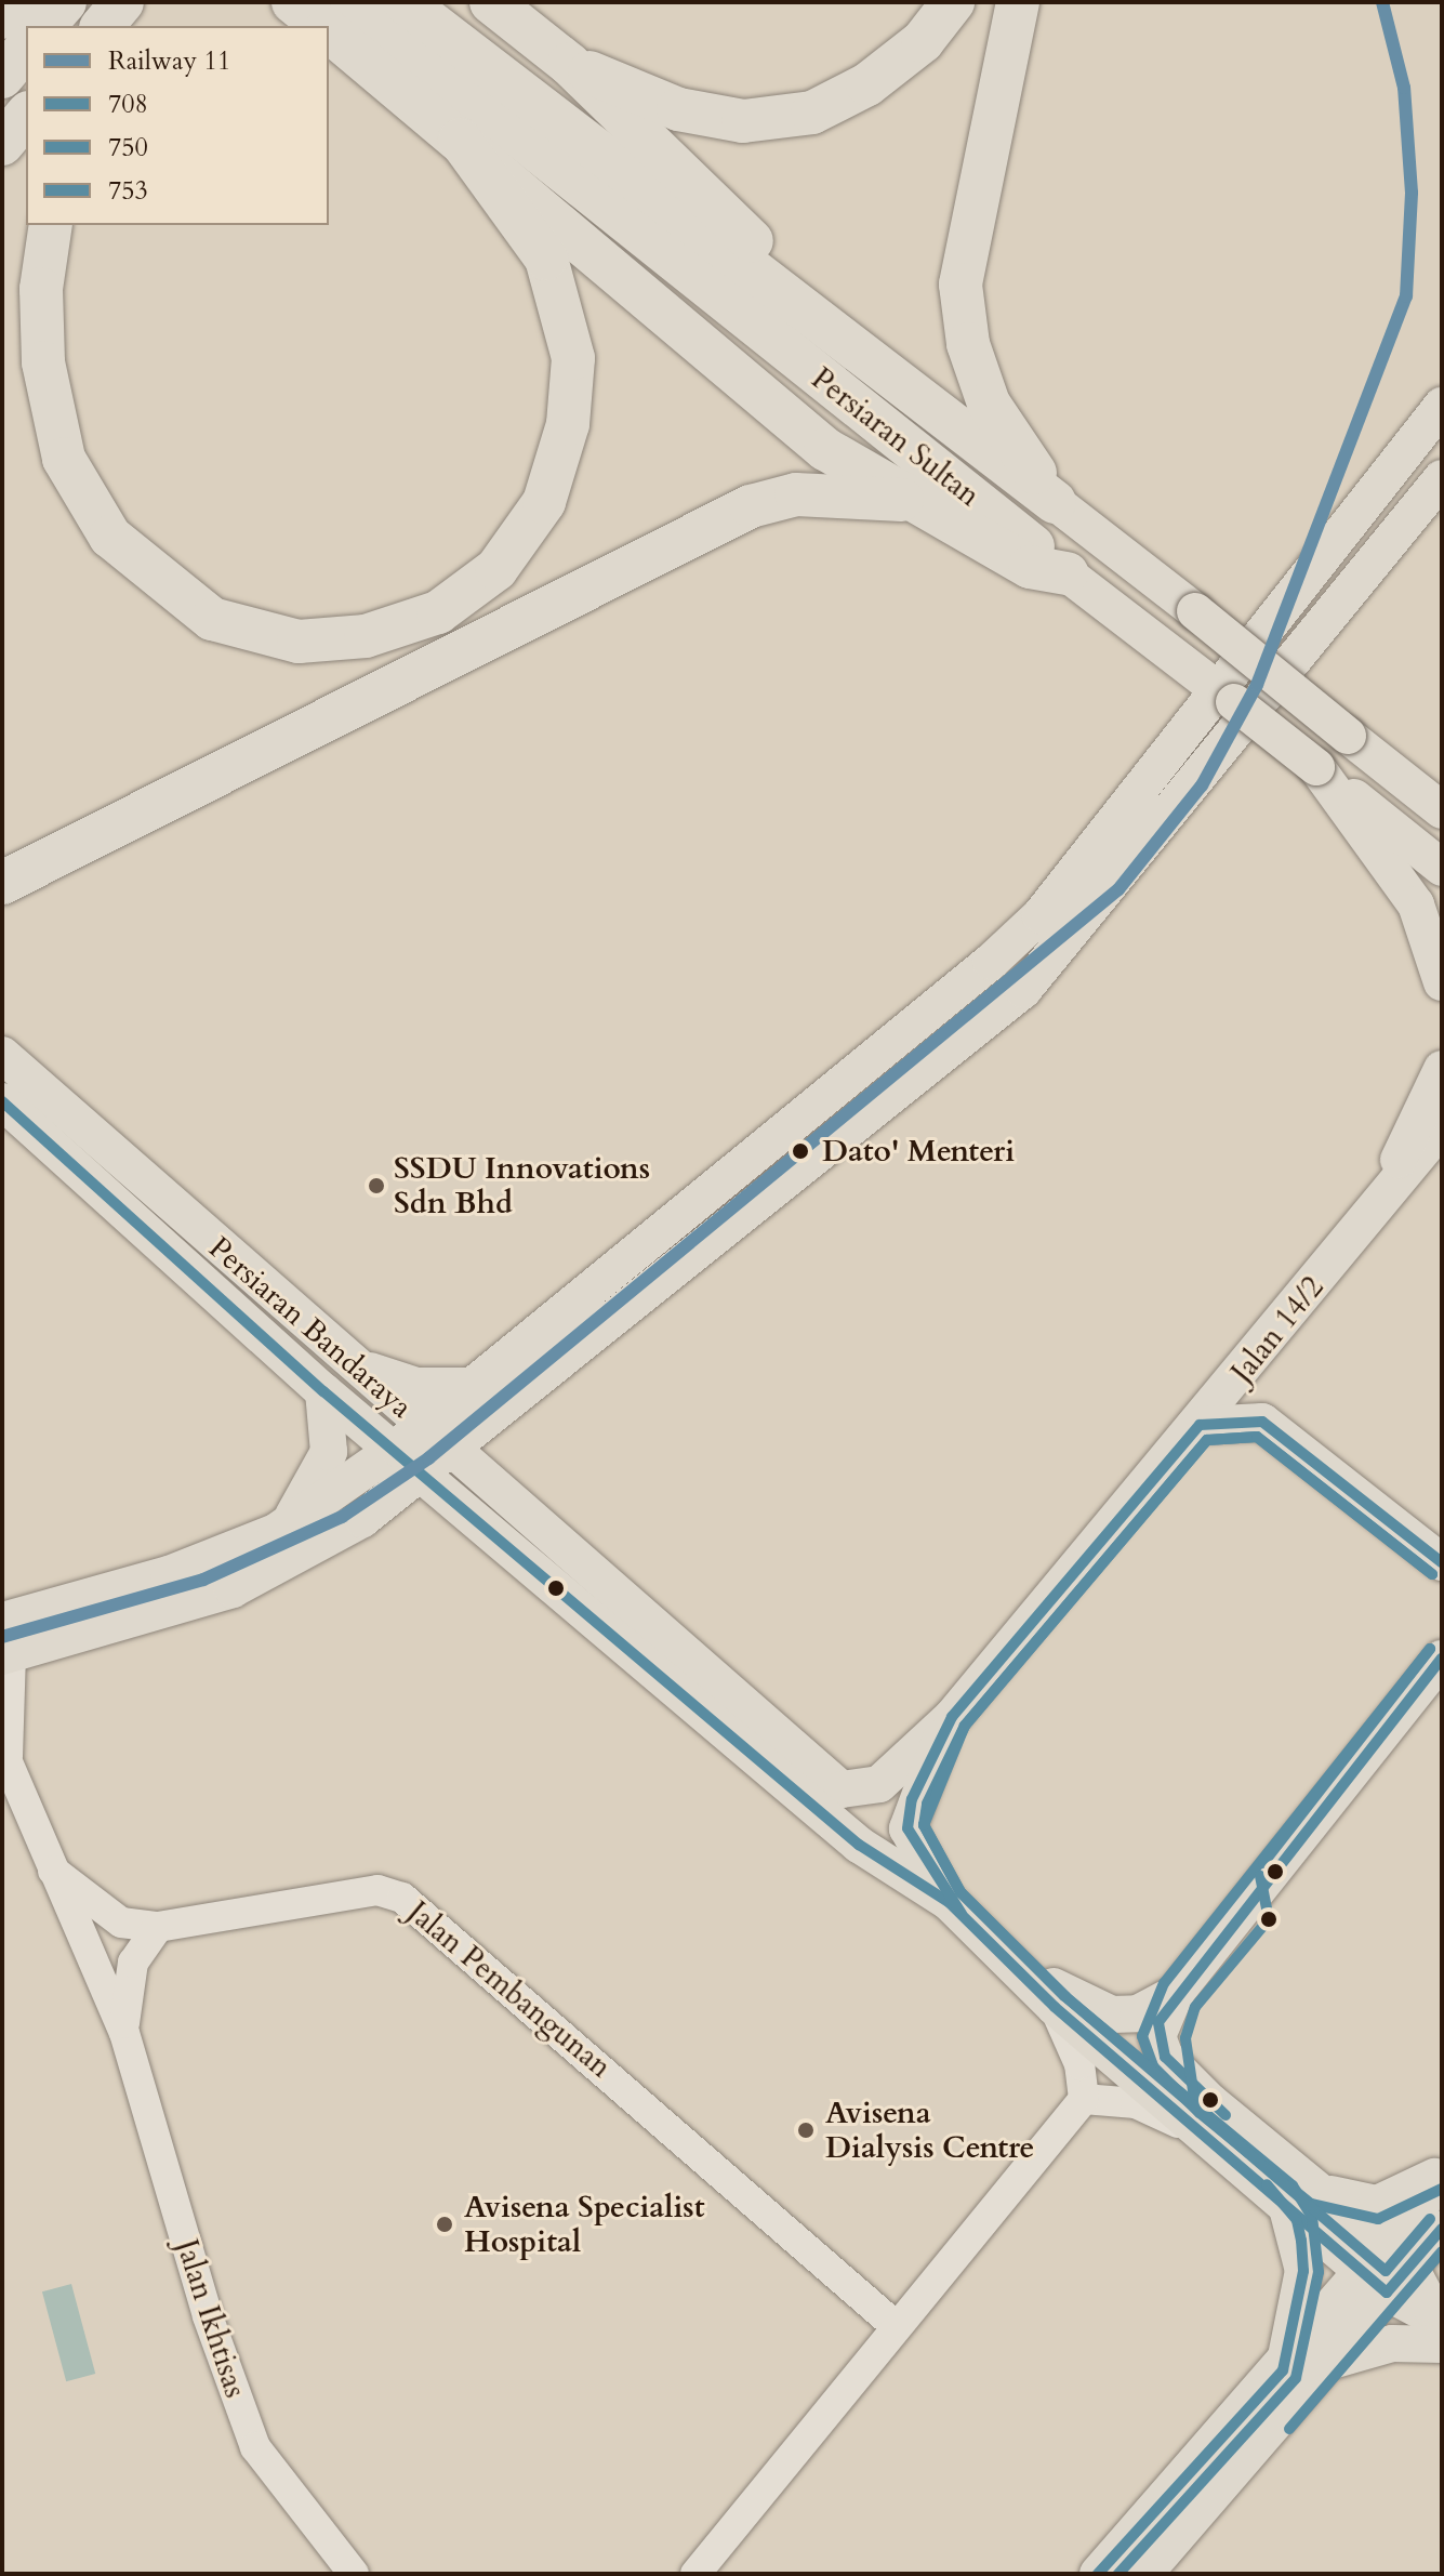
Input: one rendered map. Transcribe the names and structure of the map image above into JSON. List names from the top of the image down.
{
  "streets": {
    "highway": ["Persiaran Sultan"],
    "main road": ["Persiaran Bandaraya", "Jalan 14/2"],
    "street": ["Jalan Pembangunan", "Jalan Ikhtisas"]
  },
  "crossings": [
    ["Persiaran Bandaraya", "Jalan 14/2"],
    ["Jalan Pembangunan", "Jalan Ikhtisas"]
  ],
  "places": [
    "Dato' Menteri",
    "SSDU Innovations Sdn Bhd",
    "Avisena Dialysis Centre",
    "Avisena Specialist Hospital"
  ],
  "lines": [
    "rail line 11",
    "transit line 708",
    "transit line 750",
    "transit line 753"
  ],
  "legend": [
    "Railway 11",
    "708",
    "750",
    "753"
  ]
}
